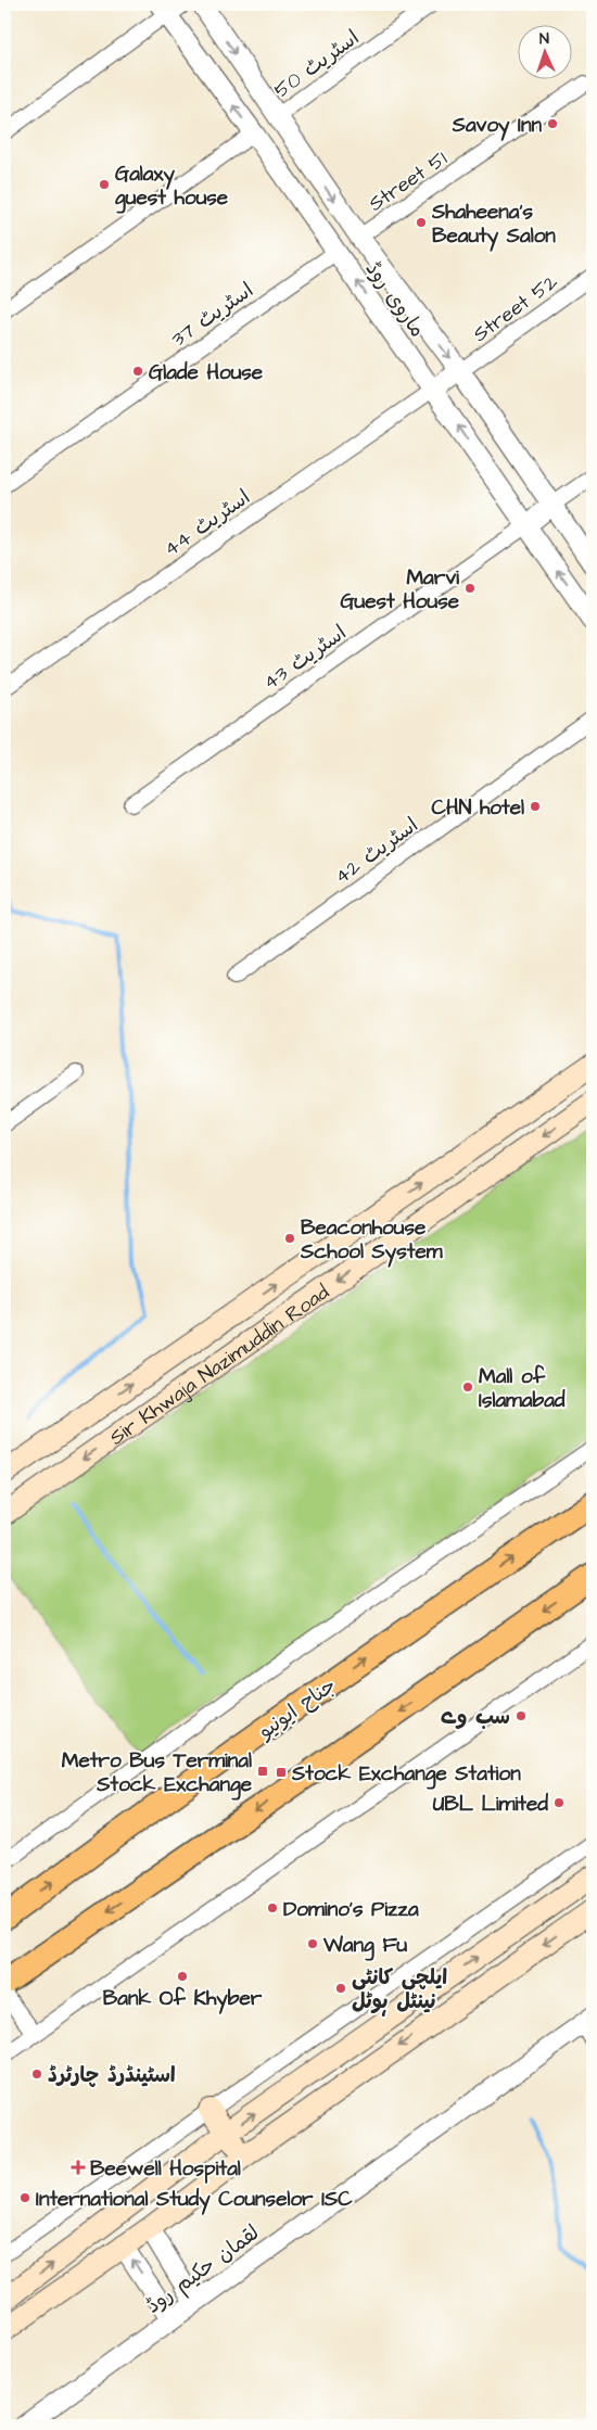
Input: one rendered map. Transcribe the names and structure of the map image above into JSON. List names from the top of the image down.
{
  "streets": {
    "main road": ["Sir Khwaja Nazimuddin Road", "جناح ایونیو"],
    "street": [
      "اسٹریٹ 50",
      "Street 51",
      "ماروی روڈ",
      "Street 52",
      "اسٹریٹ 37",
      "اسٹریٹ 44",
      "اسٹریٹ 43",
      "اسٹریٹ 42",
      "لقمان حکیم روڈ"
    ]
  },
  "crossings": [
    ["اسٹریٹ 50", "ماروی روڈ"],
    ["Street 51", "ماروی روڈ"],
    ["ماروی روڈ", "Street 52"],
    ["ماروی روڈ", "اسٹریٹ 37"],
    ["ماروی روڈ", "اسٹریٹ 44"],
    ["ماروی روڈ", "اسٹریٹ 43"]
  ],
  "places": {
    "other": [
      "Savoy Inn",
      "Galaxy guest house",
      "Shaheena's Beauty Salon",
      "Glade House",
      "Marvi Guest House",
      "CHN hotel",
      "Beaconhouse School System",
      "Mall of Islamabad",
      "سب وے",
      "UBL Limited",
      "Domino's Pizza",
      "Wang Fu",
      "Bank Of Khyber",
      "ایلچی کانٹی نینٹل ہوٹل",
      "اسٹینڈرڈ چارٹرڈ",
      "International Study Counselor ISC"
    ],
    "transit": ["Metro Bus Terminal Stock Exchange", "Stock Exchange Station"],
    "health": ["Beewell Hospital"]
  },
  "north": "top"
}
